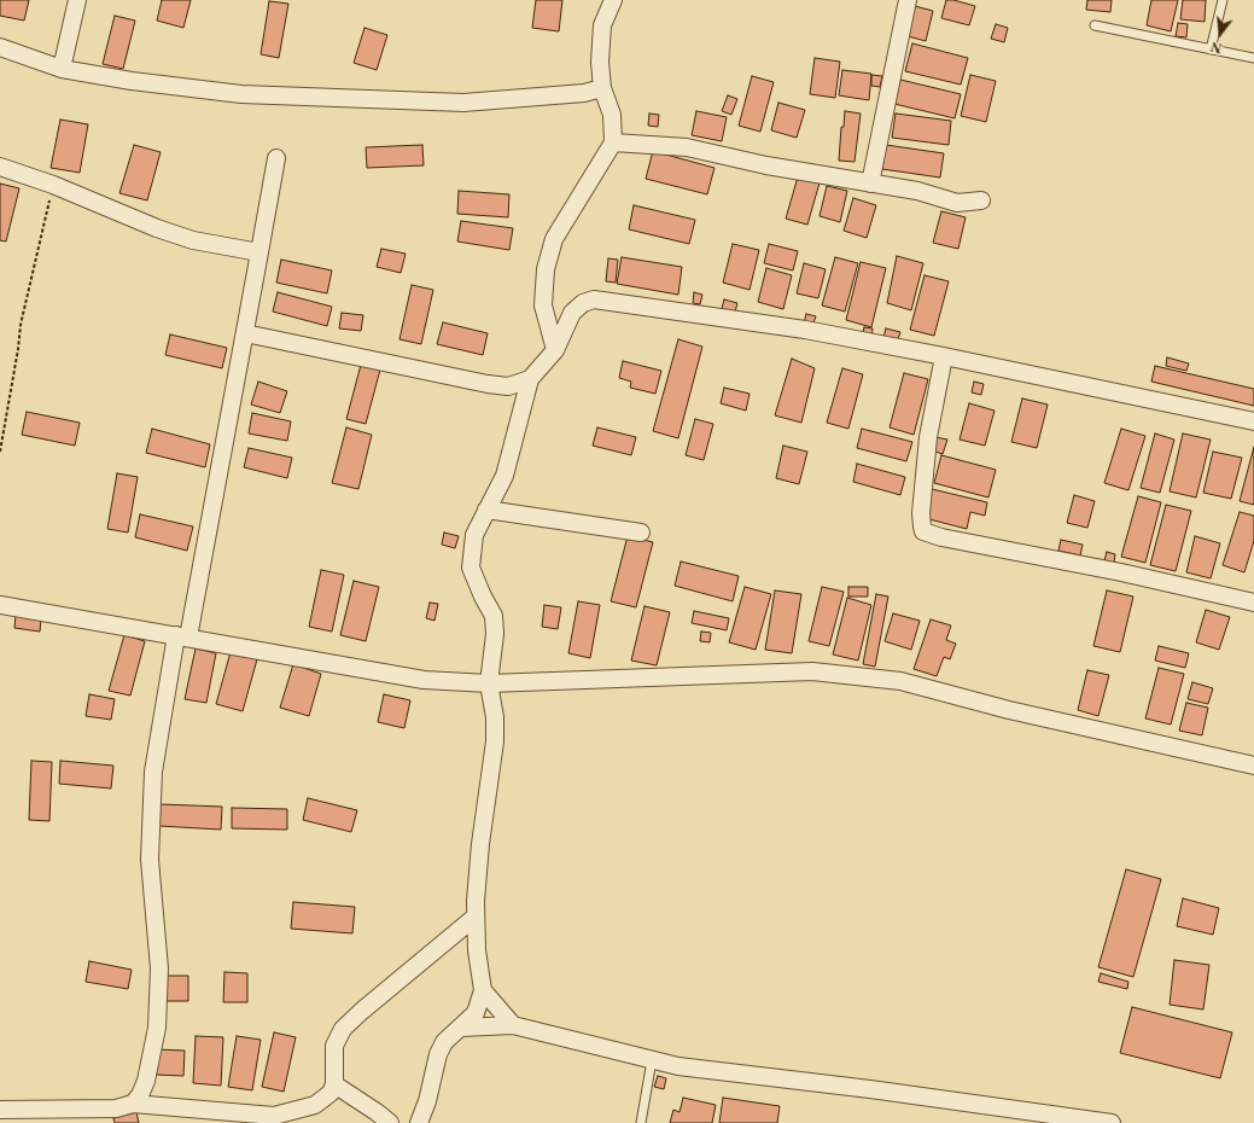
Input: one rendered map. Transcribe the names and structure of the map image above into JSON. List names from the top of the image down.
{
  "north": "bottom"
}
